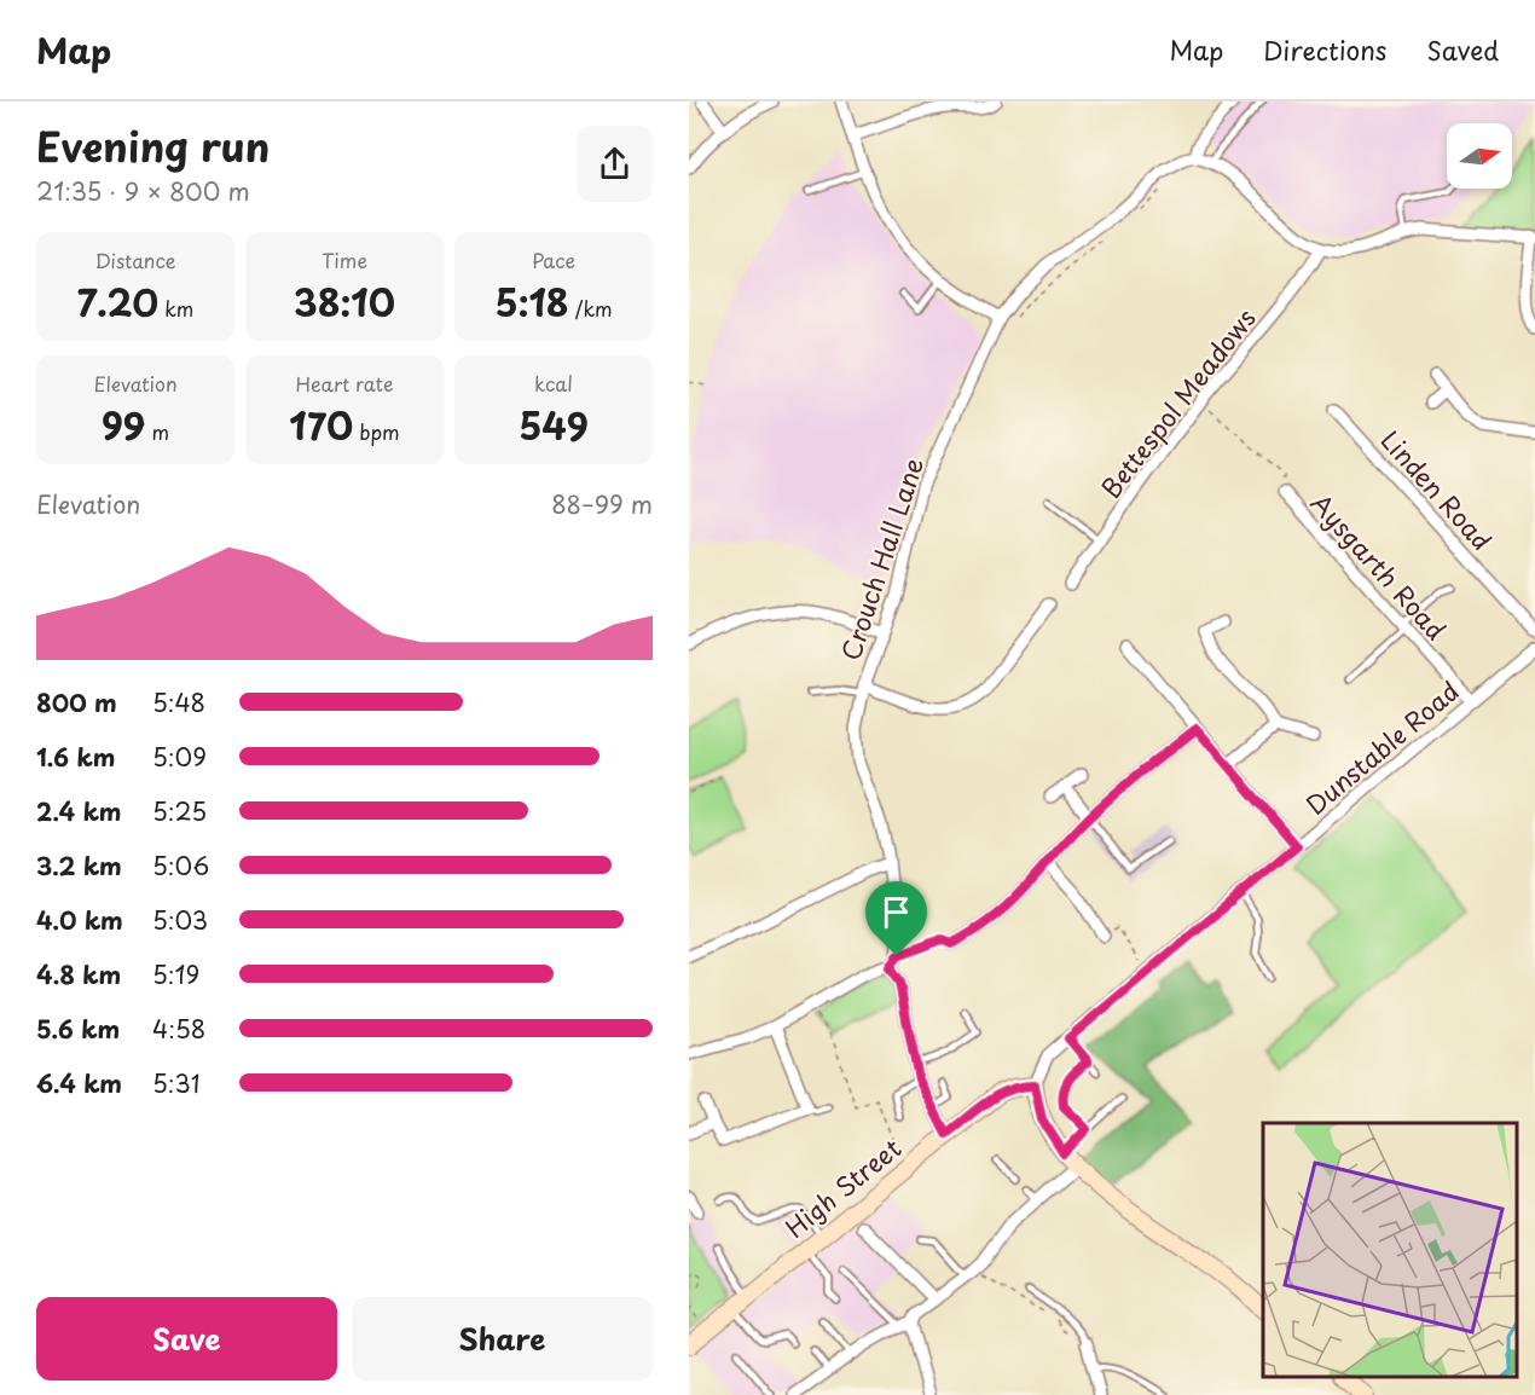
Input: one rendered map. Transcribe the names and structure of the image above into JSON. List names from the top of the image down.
{
  "streets": {
    "street": [
      "Bettespol Meadows",
      "Linden Road",
      "Crouch Hall Lane",
      "Aysgarth Road",
      "Dunstable Road",
      "High Street"
    ]
  },
  "crossings": [
    ["Aysgarth Road", "Dunstable Road"],
    ["Dunstable Road", "High Street"]
  ],
  "north": "right",
  "page": {
    "header": "Map",
    "nav": ["Map", "Directions", "Saved"],
    "heading": ["Evening run", "21:35 · 9 × 800 m"],
    "stats": [
      ["Distance", "7.20 km"],
      ["Time", "38:10"],
      ["Pace", "5:18 /km"],
      ["Elevation", "99 m"],
      ["Heart rate", "170 bpm"],
      ["kcal", "549"]
    ],
    "chart": ["Elevation", "88–99 m"],
    "list": [
      {
        "name": "800 m",
        "note": "5:48"
      },
      {
        "name": "1.6 km",
        "note": "5:09"
      },
      {
        "name": "2.4 km",
        "note": "5:25"
      },
      {
        "name": "3.2 km",
        "note": "5:06"
      },
      {
        "name": "4.0 km",
        "note": "5:03"
      },
      {
        "name": "4.8 km",
        "note": "5:19"
      },
      {
        "name": "5.6 km",
        "note": "4:58"
      },
      {
        "name": "6.4 km",
        "note": "5:31"
      }
    ],
    "buttons": ["Save", "Share"]
  }
}
